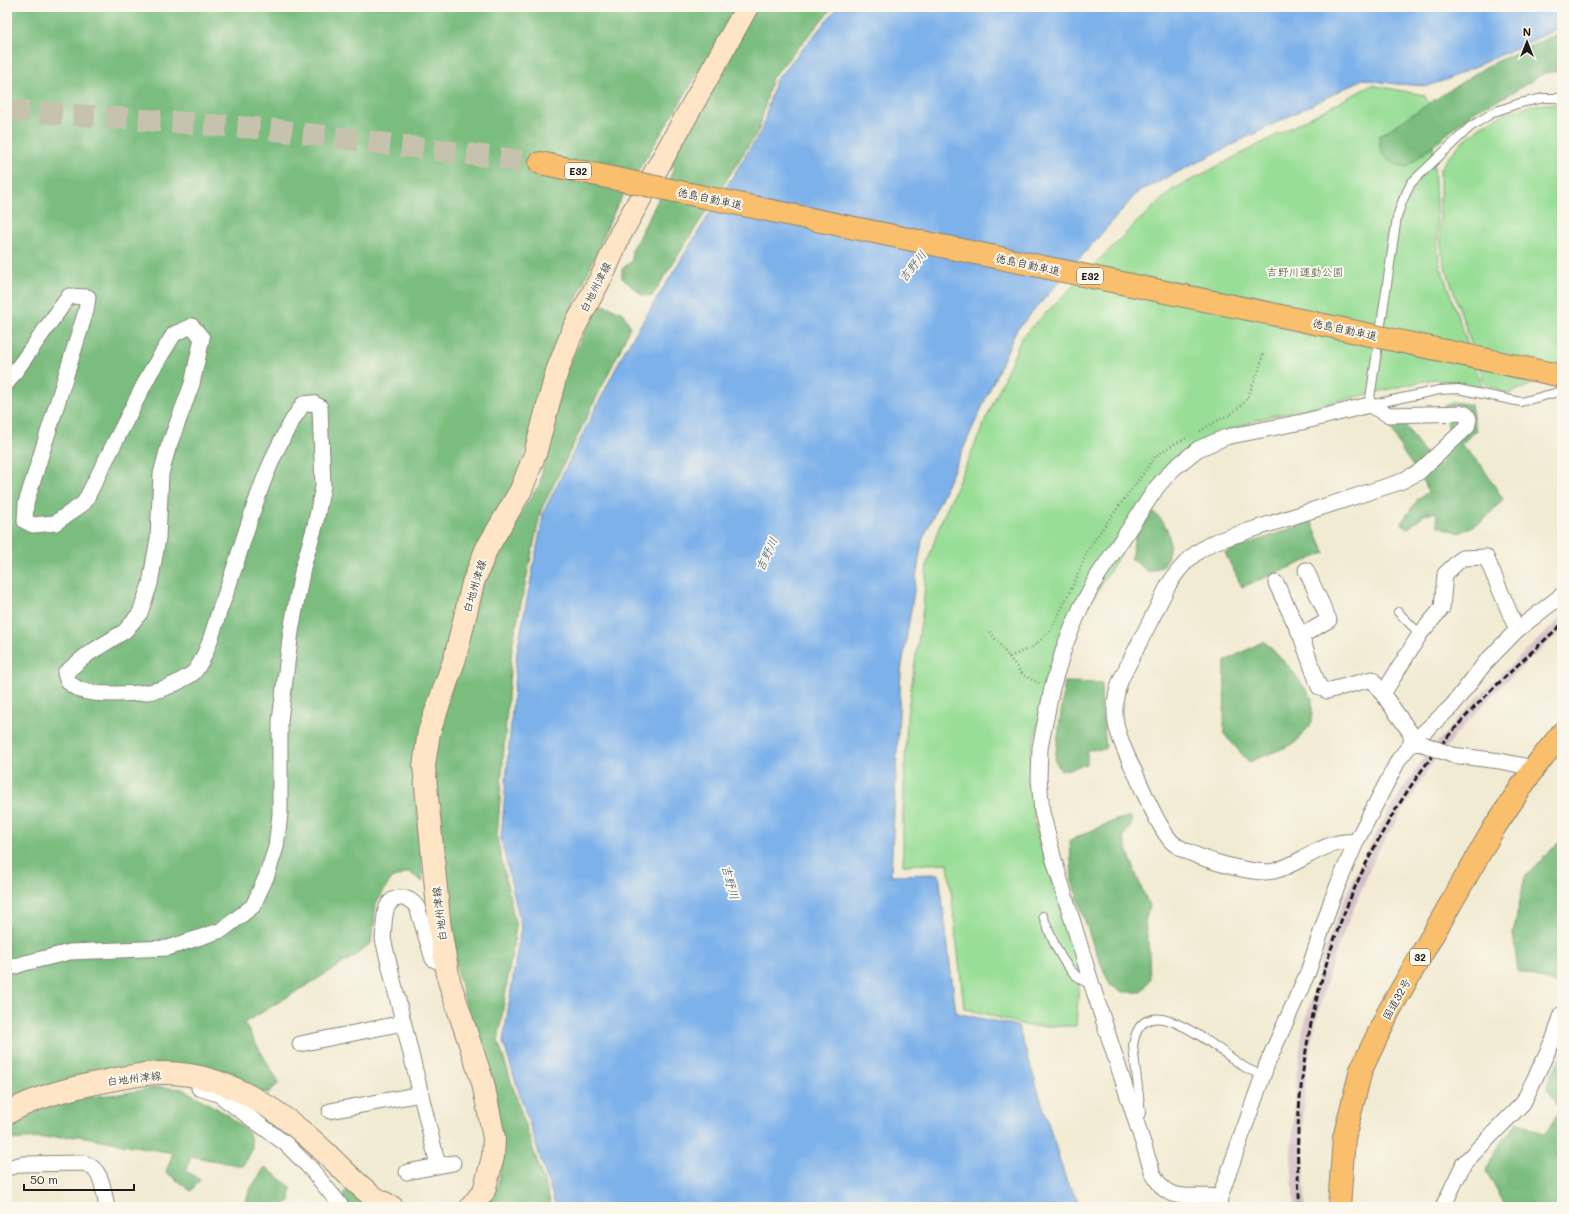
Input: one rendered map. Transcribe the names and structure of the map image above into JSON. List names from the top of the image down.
{
  "streets": {
    "highway": [
      "E32",
      "徳島自動車道",
      "32",
      "国道32号"
    ],
    "main road": ["白地州津線"]
  },
  "water": ["吉野川"],
  "parks": ["吉野川運動公園"],
  "scale_bar": "50 m",
  "north": "top"
}
